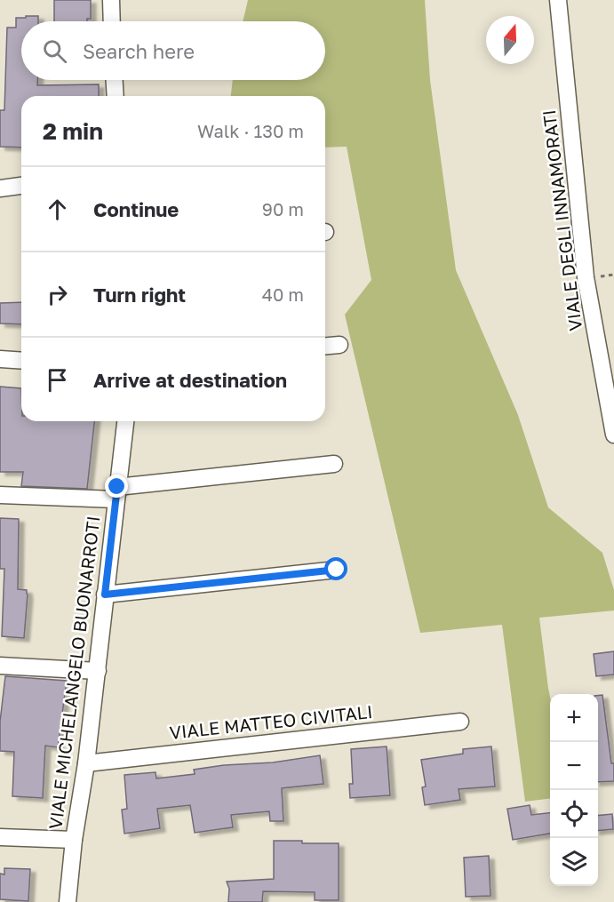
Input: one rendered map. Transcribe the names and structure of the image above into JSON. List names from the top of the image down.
{
  "streets": {
    "street": ["VIALE DEGLI INNAMORATI", "VIALE MICHELANGELO BUONARROTI", "VIALE MATTEO CIVITALI"]
  },
  "crossings": [
    ["VIALE MICHELANGELO BUONARROTI", "VIALE MATTEO CIVITALI"]
  ],
  "north": "top",
  "page": {
    "search": "Search here",
    "heading": ["2 min", "Walk · 130 m"],
    "list": [
      ["Continue", "90 m"],
      ["Turn right", "40 m"],
      "Arrive at destination"
    ],
    "map_buttons": ["+", "−"]
  }
}
